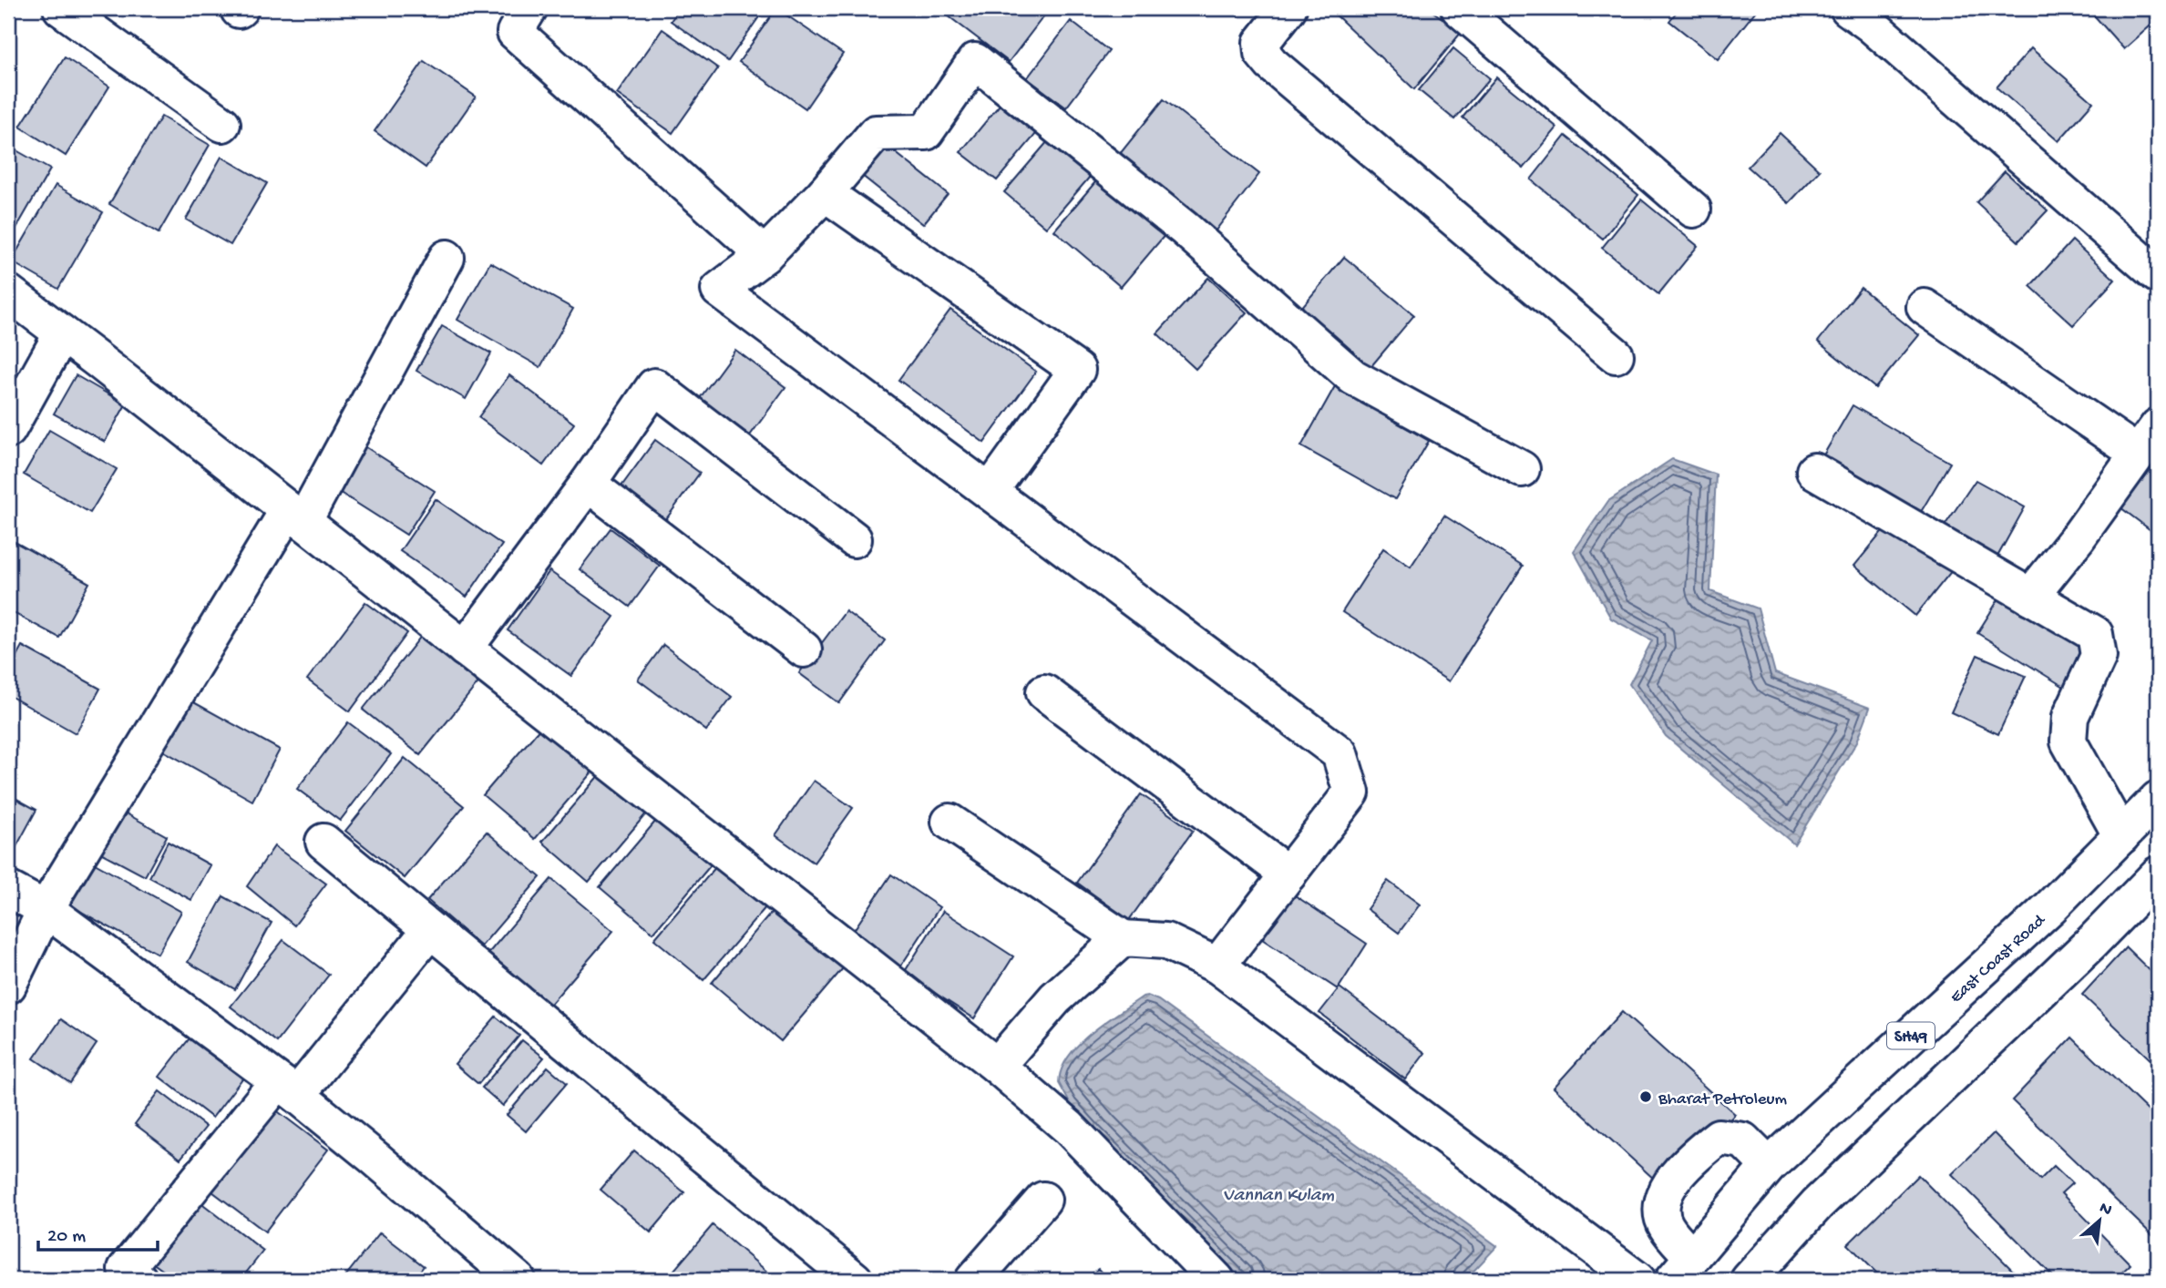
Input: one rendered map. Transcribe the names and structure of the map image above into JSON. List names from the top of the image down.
{
  "streets": {
    "street": ["East Coast Road", "SH49"]
  },
  "water": ["Vannan Kulam"],
  "places": ["Bharat Petroleum"],
  "scale_bar": "20 m",
  "north": "top right"
}
